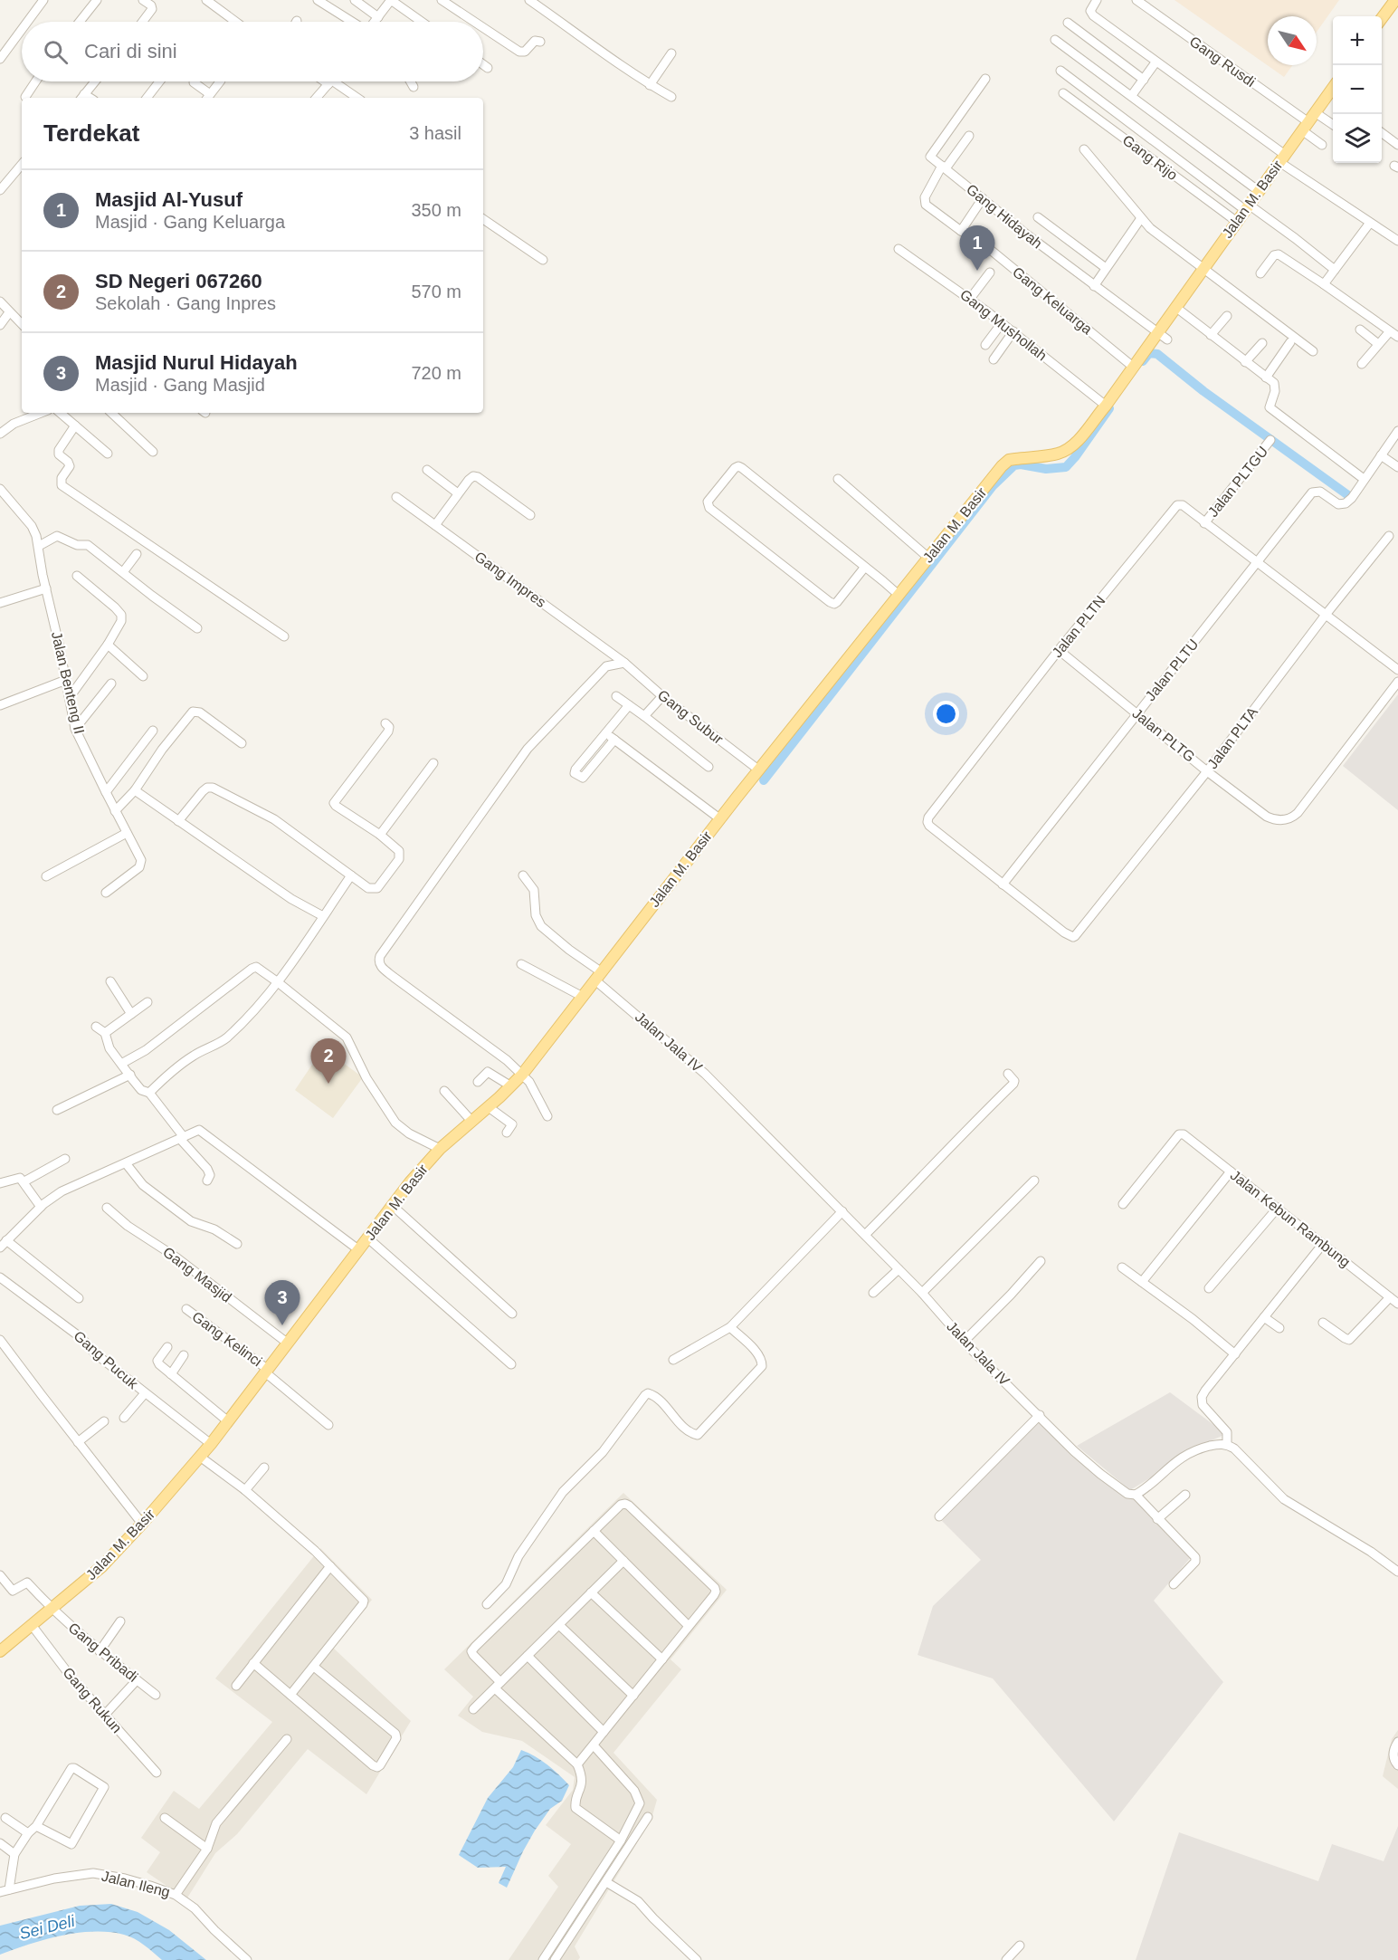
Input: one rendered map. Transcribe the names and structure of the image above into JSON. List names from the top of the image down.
{
  "streets": {
    "main road": ["Jalan M. Basir"],
    "street": [
      "Gang Rusdi",
      "Gang Rijo",
      "Gang Hidayah",
      "Gang Keluarga",
      "Gang Mushollah",
      "Jalan PLTGU",
      "Gang Impres",
      "Jalan PLTN",
      "Jalan PLTU",
      "Jalan Benteng II",
      "Gang Subur",
      "Jalan PLTG",
      "Jalan PLTA",
      "Jalan Jala IV",
      "Jalan Kebun Rambung",
      "Gang Masjid",
      "Gang Kelinci",
      "Gang Pucuk",
      "Gang Pribadi",
      "Gang Rukun",
      "Jalan Ileng"
    ]
  },
  "crossings": [
    ["Gang Rusdi", "Jalan M. Basir"],
    ["Gang Rijo", "Jalan M. Basir"],
    ["Jalan M. Basir", "Gang Hidayah"],
    ["Jalan M. Basir", "Gang Keluarga"],
    ["Jalan M. Basir", "Gang Mushollah"],
    ["Jalan M. Basir", "Gang Subur"],
    ["Jalan M. Basir", "Jalan Jala IV"],
    ["Jalan M. Basir", "Gang Masjid"],
    ["Jalan M. Basir", "Gang Kelinci"],
    ["Jalan M. Basir", "Gang Pucuk"],
    ["Jalan M. Basir", "Gang Pribadi"],
    ["Jalan M. Basir", "Gang Rukun"],
    ["Gang Hidayah", "Gang Keluarga"],
    ["Jalan PLTGU", "Jalan PLTN"],
    ["Gang Impres", "Gang Subur"],
    ["Jalan PLTN", "Jalan PLTU"],
    ["Jalan PLTN", "Jalan PLTG"],
    ["Jalan PLTN", "Jalan PLTA"],
    ["Jalan PLTU", "Jalan PLTG"],
    ["Jalan PLTG", "Jalan PLTA"]
  ],
  "water": ["Sei Deli"],
  "north": "bottom right",
  "page": {
    "map_buttons": ["+", "−"],
    "search": "Cari di sini",
    "heading": ["Terdekat", "3 hasil"],
    "list": [
      {
        "mark": "1",
        "name": "Masjid Al-Yusuf",
        "note": "Masjid · Gang Keluarga",
        "value": "350 m"
      },
      {
        "mark": "2",
        "name": "SD Negeri 067260",
        "note": "Sekolah · Gang Inpres",
        "value": "570 m"
      },
      {
        "mark": "3",
        "name": "Masjid Nurul Hidayah",
        "note": "Masjid · Gang Masjid",
        "value": "720 m"
      }
    ],
    "pins": ["1", "2", "3"]
  }
}
